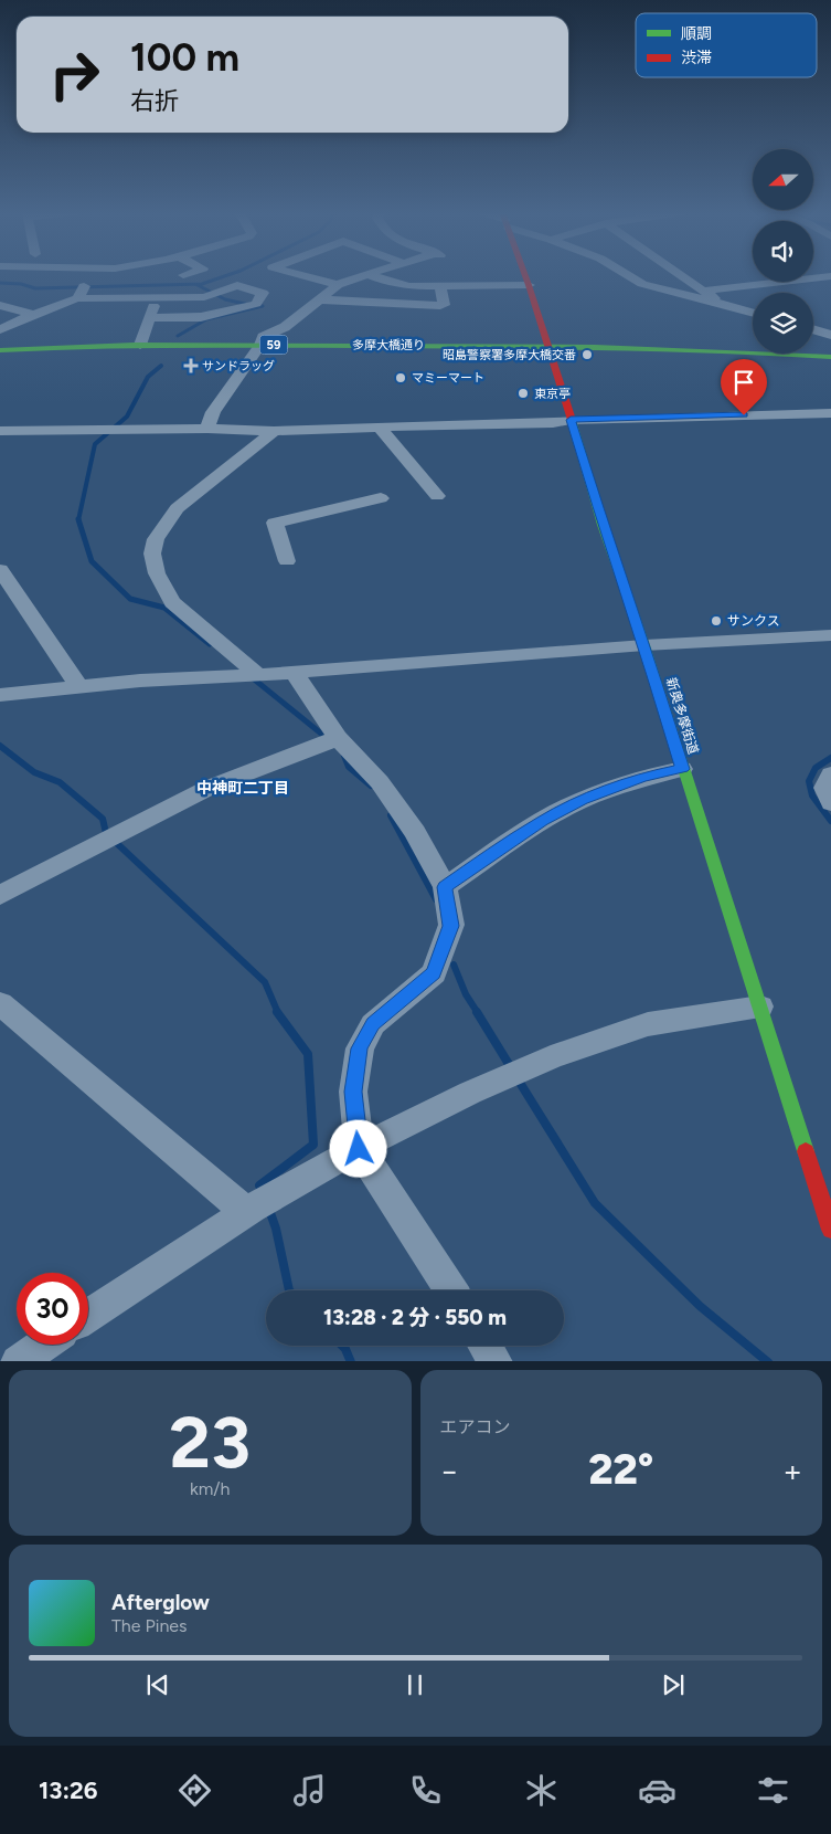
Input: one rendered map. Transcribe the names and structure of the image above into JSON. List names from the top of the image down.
{
  "streets": {
    "main road": ["59", "多摩大橋通り", "新奥多摩街道"]
  },
  "crossings": [
    ["多摩大橋通り", "新奥多摩街道"]
  ],
  "districts": ["中神町二丁目"],
  "places": {
    "other": [
      "昭島警察署多摩大橋交番",
      "マミーマート",
      "東京亭",
      "サンクス"
    ],
    "health": ["サンドラッグ"]
  },
  "legend": ["順調", "渋滞"],
  "north": "left",
  "page": {
    "turn": ["100 m", "右折"],
    "limit": "30",
    "trip": "13:28 · 2 分 · 550 m",
    "tile": [
      ["23", "km/h"],
      "エアコン"
    ],
    "heat": ["−", "22°", "+"],
    "song": ["Afterglow", "The Pines"],
    "tabs": "13:26"
  }
}
